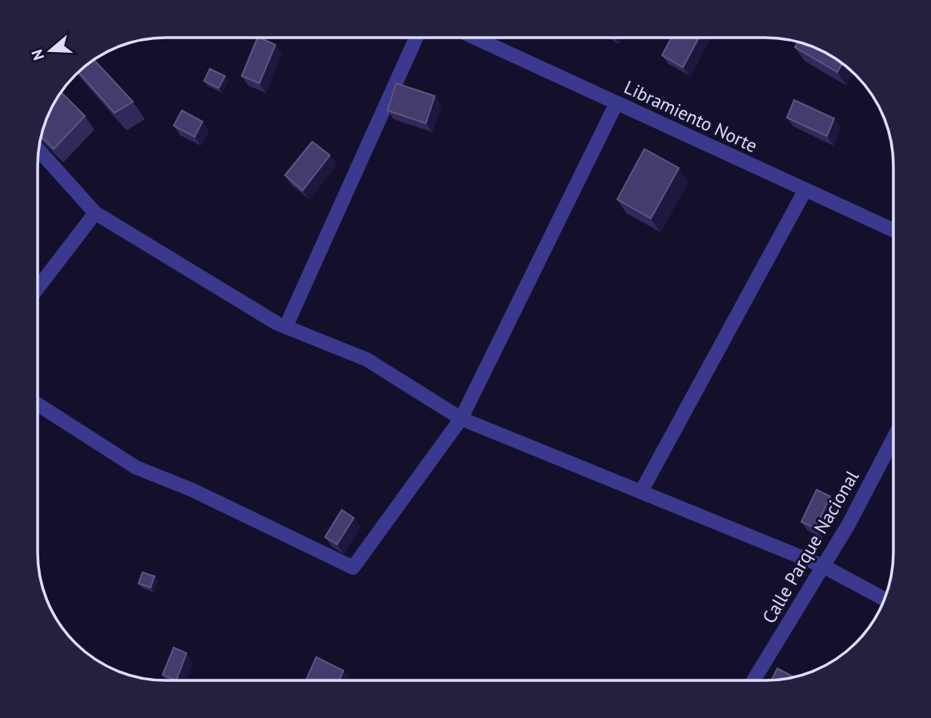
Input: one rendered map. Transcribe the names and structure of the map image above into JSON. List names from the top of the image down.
{
  "streets": {
    "street": ["Libramiento Norte", "Calle Parque Nacional"]
  },
  "north": "left"
}
